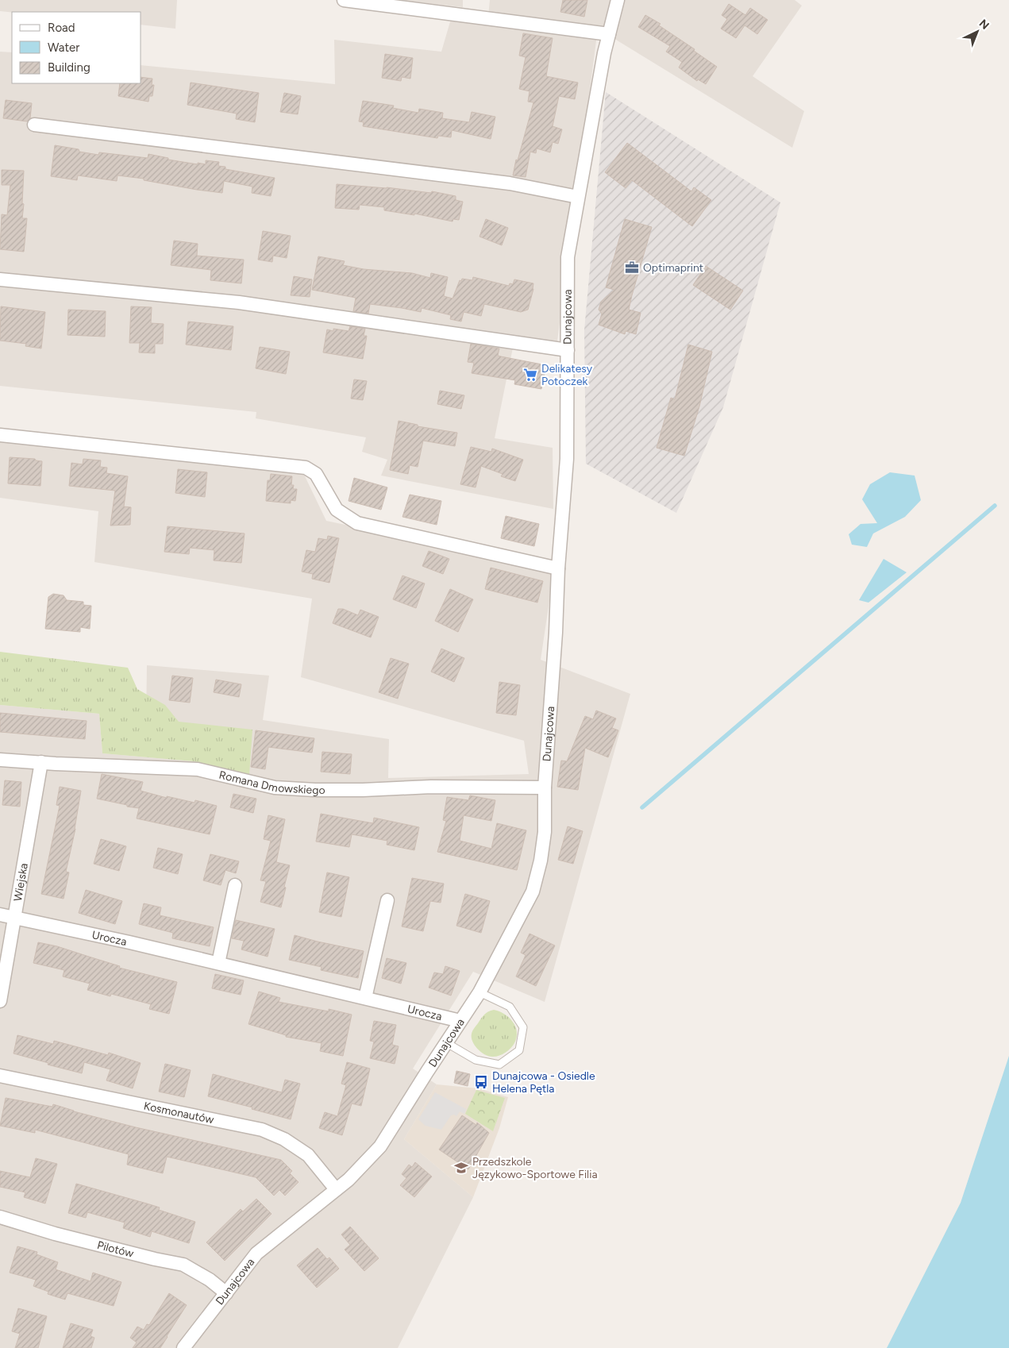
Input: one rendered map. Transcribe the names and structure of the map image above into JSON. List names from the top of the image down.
{
  "streets": {
    "street": [
      "Dunajcowa",
      "Romana Dmowskiego",
      "Wiejska",
      "Urocza",
      "Kosmonautów",
      "Pilotów"
    ]
  },
  "crossings": [
    ["Dunajcowa", "Romana Dmowskiego"],
    ["Dunajcowa", "Urocza"],
    ["Dunajcowa", "Kosmonautów"],
    ["Dunajcowa", "Pilotów"],
    ["Romana Dmowskiego", "Wiejska"],
    ["Wiejska", "Urocza"]
  ],
  "places": {
    "office": ["Optimaprint"],
    "supermarket": ["Delikatesy Potoczek"],
    "bus stop": ["Dunajcowa - Osiedle Helena Pętla"],
    "school or university": ["Przedszkole Językowo-Sportowe Filia"]
  },
  "legend": ["Road", "Water", "Building"],
  "north": "top right"
}
